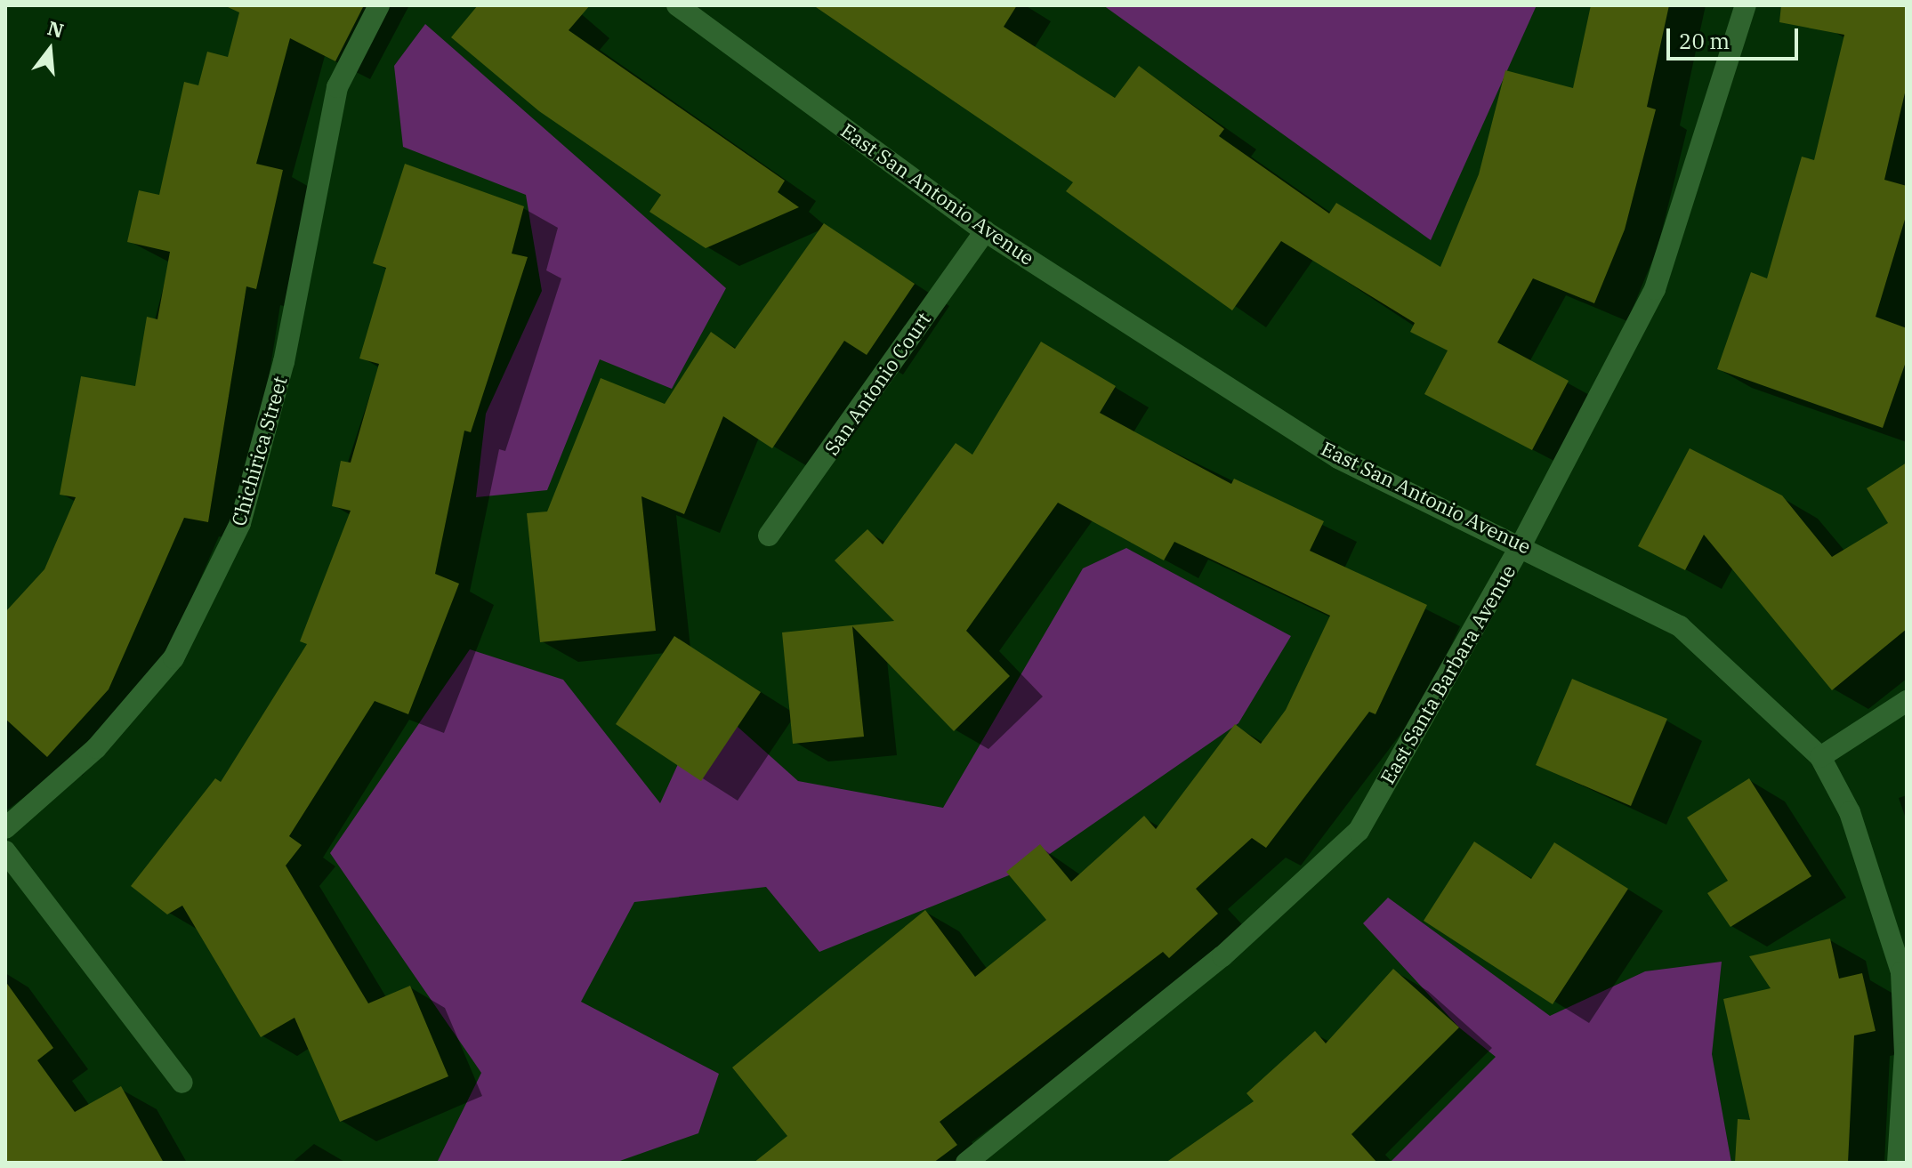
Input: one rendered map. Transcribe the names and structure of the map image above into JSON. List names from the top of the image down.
{
  "streets": {
    "street": [
      "East San Antonio Avenue",
      "San Antonio Court",
      "Chichirica Street",
      "East Santa Barbara Avenue"
    ]
  },
  "crossings": [
    ["East San Antonio Avenue", "San Antonio Court"],
    ["East San Antonio Avenue", "East Santa Barbara Avenue"]
  ],
  "scale_bar": "20 m",
  "north": "top"
}
